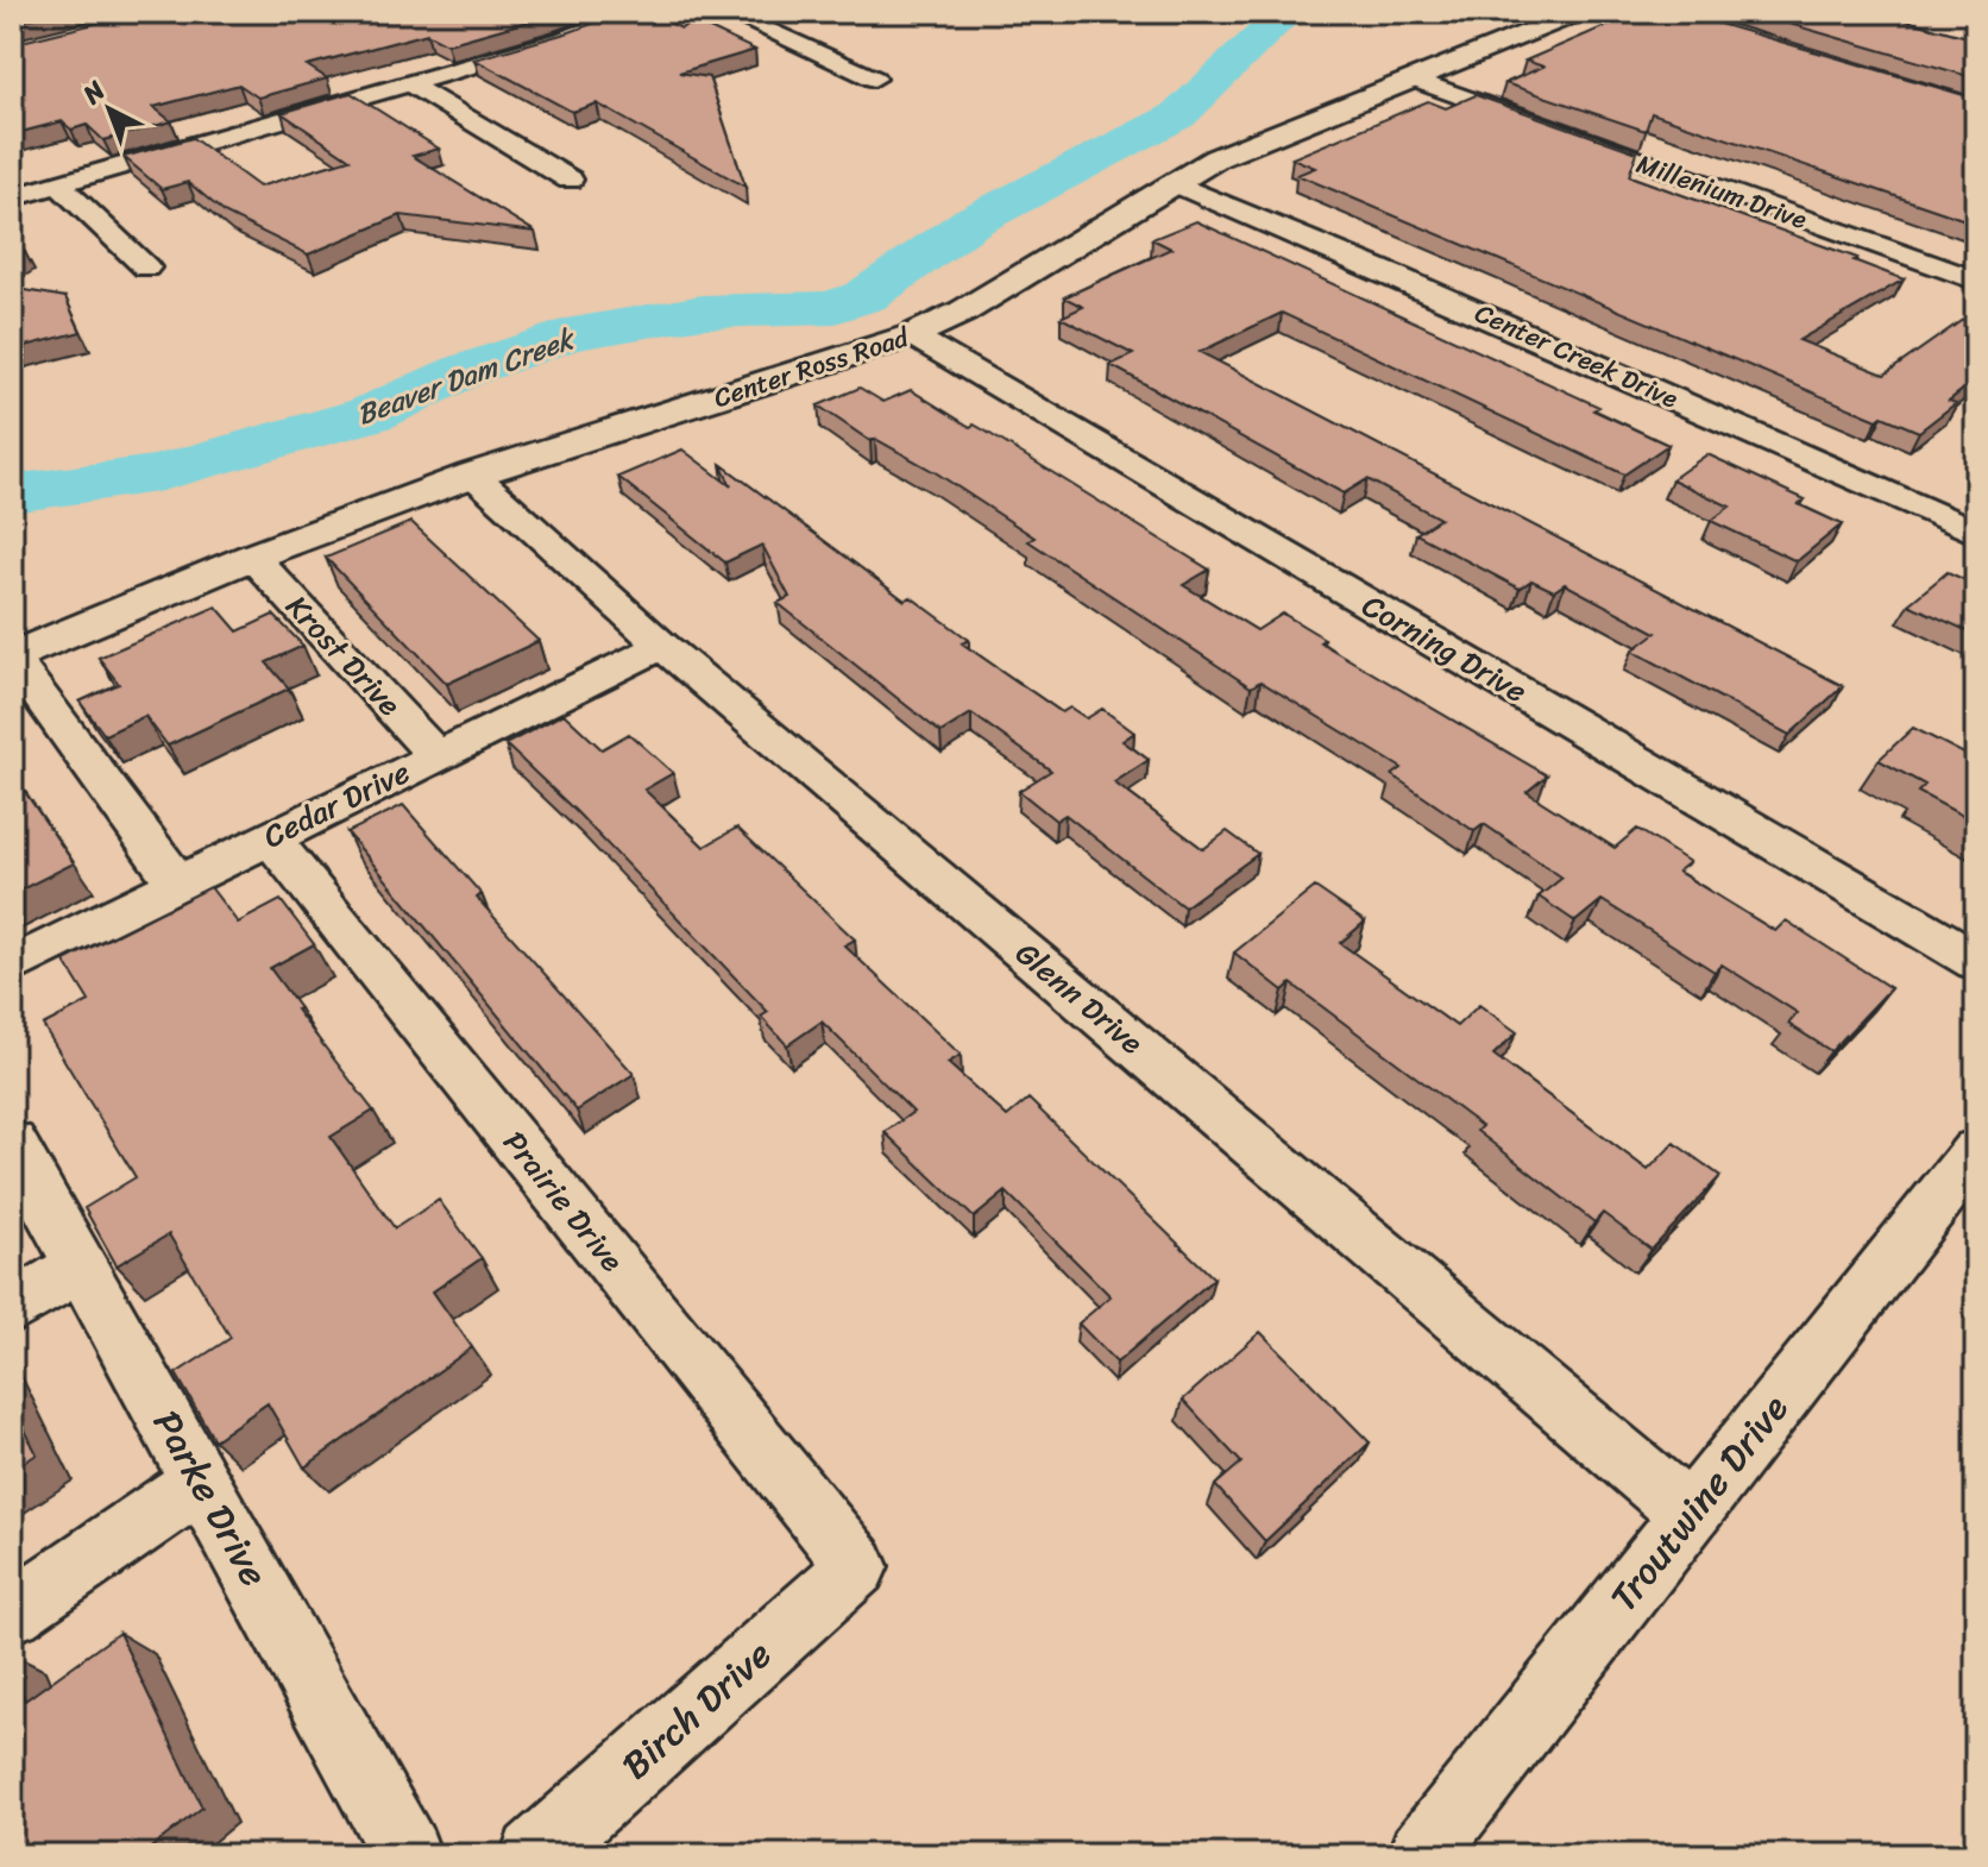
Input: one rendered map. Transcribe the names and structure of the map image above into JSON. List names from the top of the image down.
{
  "streets": {
    "street": [
      "Millenium Drive",
      "Center Creek Drive",
      "Center Ross Road",
      "Corning Drive",
      "Krost Drive",
      "Cedar Drive",
      "Glenn Drive",
      "Prairie Drive",
      "Parke Drive",
      "Troutwine Drive",
      "Birch Drive"
    ]
  },
  "crossings": [
    ["Millenium Drive", "Center Ross Road"],
    ["Center Creek Drive", "Center Ross Road"],
    ["Center Ross Road", "Corning Drive"],
    ["Center Ross Road", "Krost Drive"],
    ["Center Ross Road", "Glenn Drive"],
    ["Krost Drive", "Cedar Drive"],
    ["Cedar Drive", "Glenn Drive"],
    ["Cedar Drive", "Prairie Drive"],
    ["Glenn Drive", "Troutwine Drive"],
    ["Prairie Drive", "Birch Drive"]
  ],
  "water": ["Beaver Dam Creek"],
  "north": "top left"
}
